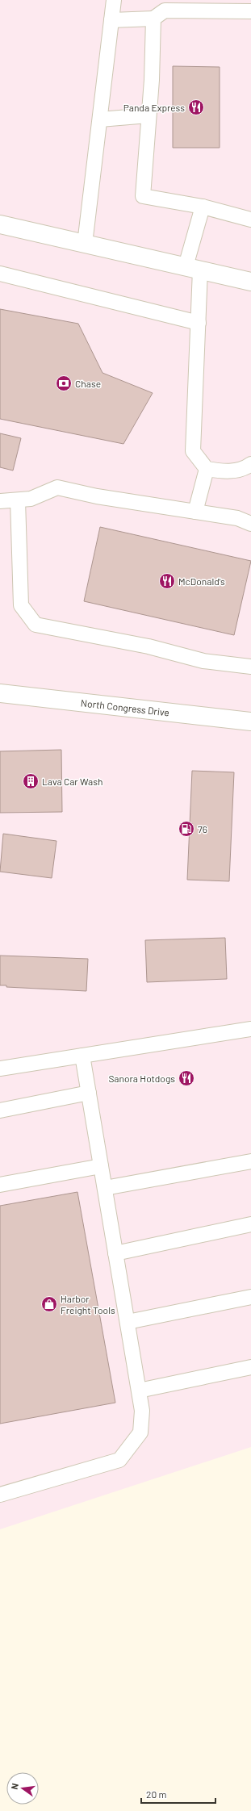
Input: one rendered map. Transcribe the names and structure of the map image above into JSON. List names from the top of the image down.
{
  "streets": {
    "street": ["North Congress Drive"]
  },
  "places": {
    "restaurant": ["Panda Express", "McDonald's", "Sanora Hotdogs"],
    "bank": ["Chase"],
    "building": ["Lava Car Wash"],
    "fuel station": ["76"],
    "shop": ["Harbor Freight Tools"]
  },
  "scale_bar": "20 m",
  "north": "left"
}
